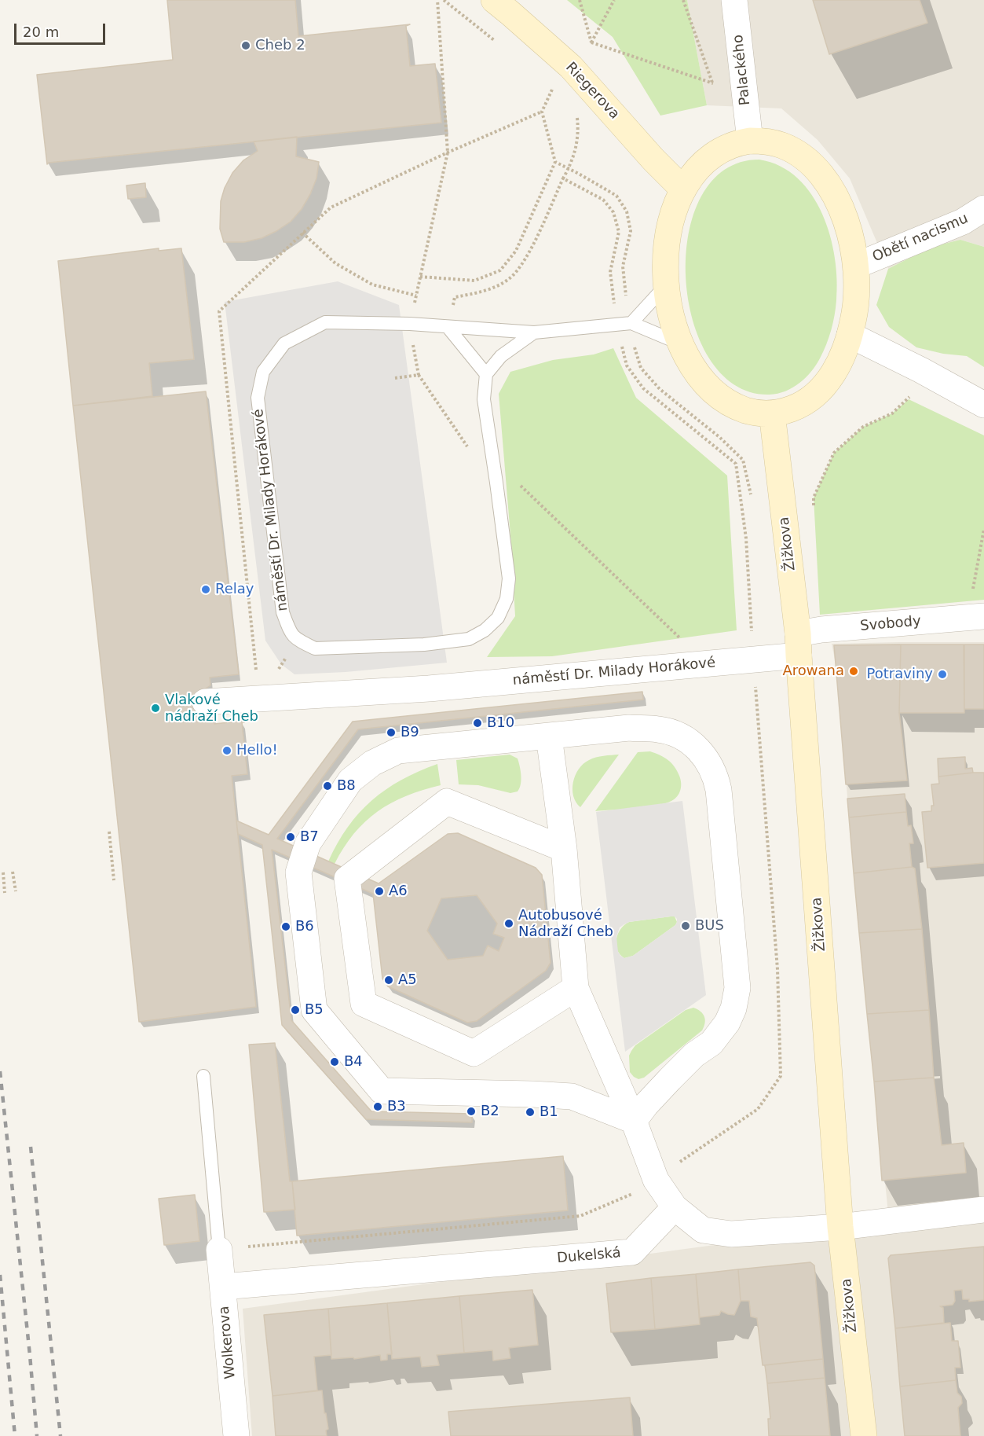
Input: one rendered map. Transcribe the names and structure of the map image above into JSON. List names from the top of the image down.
{
  "streets": {
    "street": [
      "Palackého",
      "Riegerova",
      "Obětí nacismu",
      "náměstí Dr. Milady Horákové",
      "Žižkova",
      "Svobody",
      "Dukelská",
      "Wolkerova"
    ]
  },
  "crossings": [
    ["náměstí Dr. Milady Horákové", "Žižkova"],
    ["náměstí Dr. Milady Horákové", "Svobody"],
    ["Žižkova", "Svobody"],
    ["Dukelská", "Wolkerova"]
  ],
  "places": [
    "Cheb 2",
    "Relay",
    "Arowana",
    "Potraviny",
    "Vlakové nádraží Cheb",
    "B10",
    "B9",
    "Hello!",
    "B8",
    "B7",
    "A6",
    "Autobusové Nádraží Cheb",
    "BUS",
    "B6",
    "A5",
    "B5",
    "B4",
    "B3",
    "B2",
    "B1"
  ],
  "scale_bar": "20 m"
}
